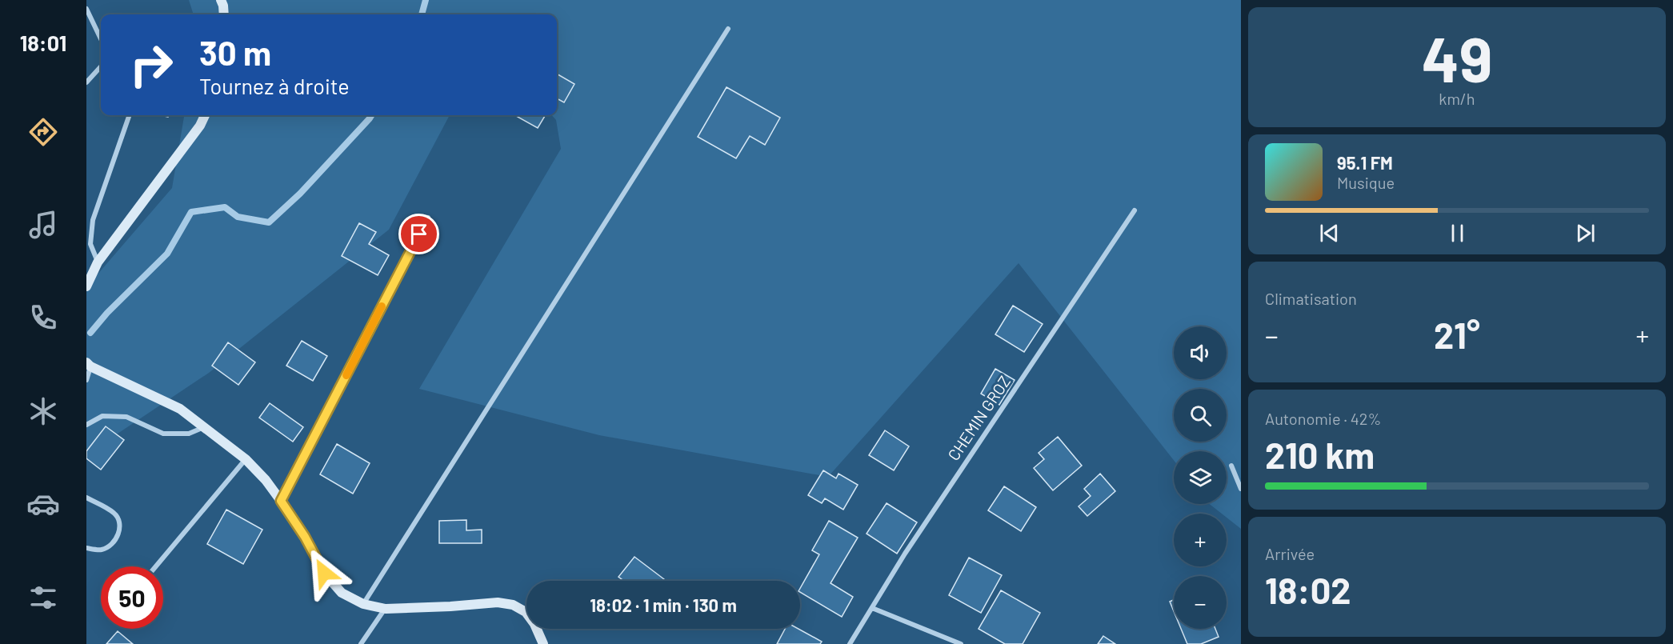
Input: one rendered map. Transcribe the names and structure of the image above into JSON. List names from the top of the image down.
{
  "streets": {
    "street": ["CHEMIN GROZ"]
  },
  "page": {
    "tabs": "18:01",
    "tile": [
      ["49", "km/h"],
      "Climatisation",
      ["Autonomie · 42%", "210 km"],
      ["Arrivée", "18:02"]
    ],
    "turn": ["30 m", "Tournez à droite"],
    "song": ["95.1 FM", "Musique"],
    "heat": ["−", "21°", "+"],
    "map_buttons": ["+", "−"],
    "limit": "50",
    "trip": "18:02 · 1 min · 130 m"
  }
}
